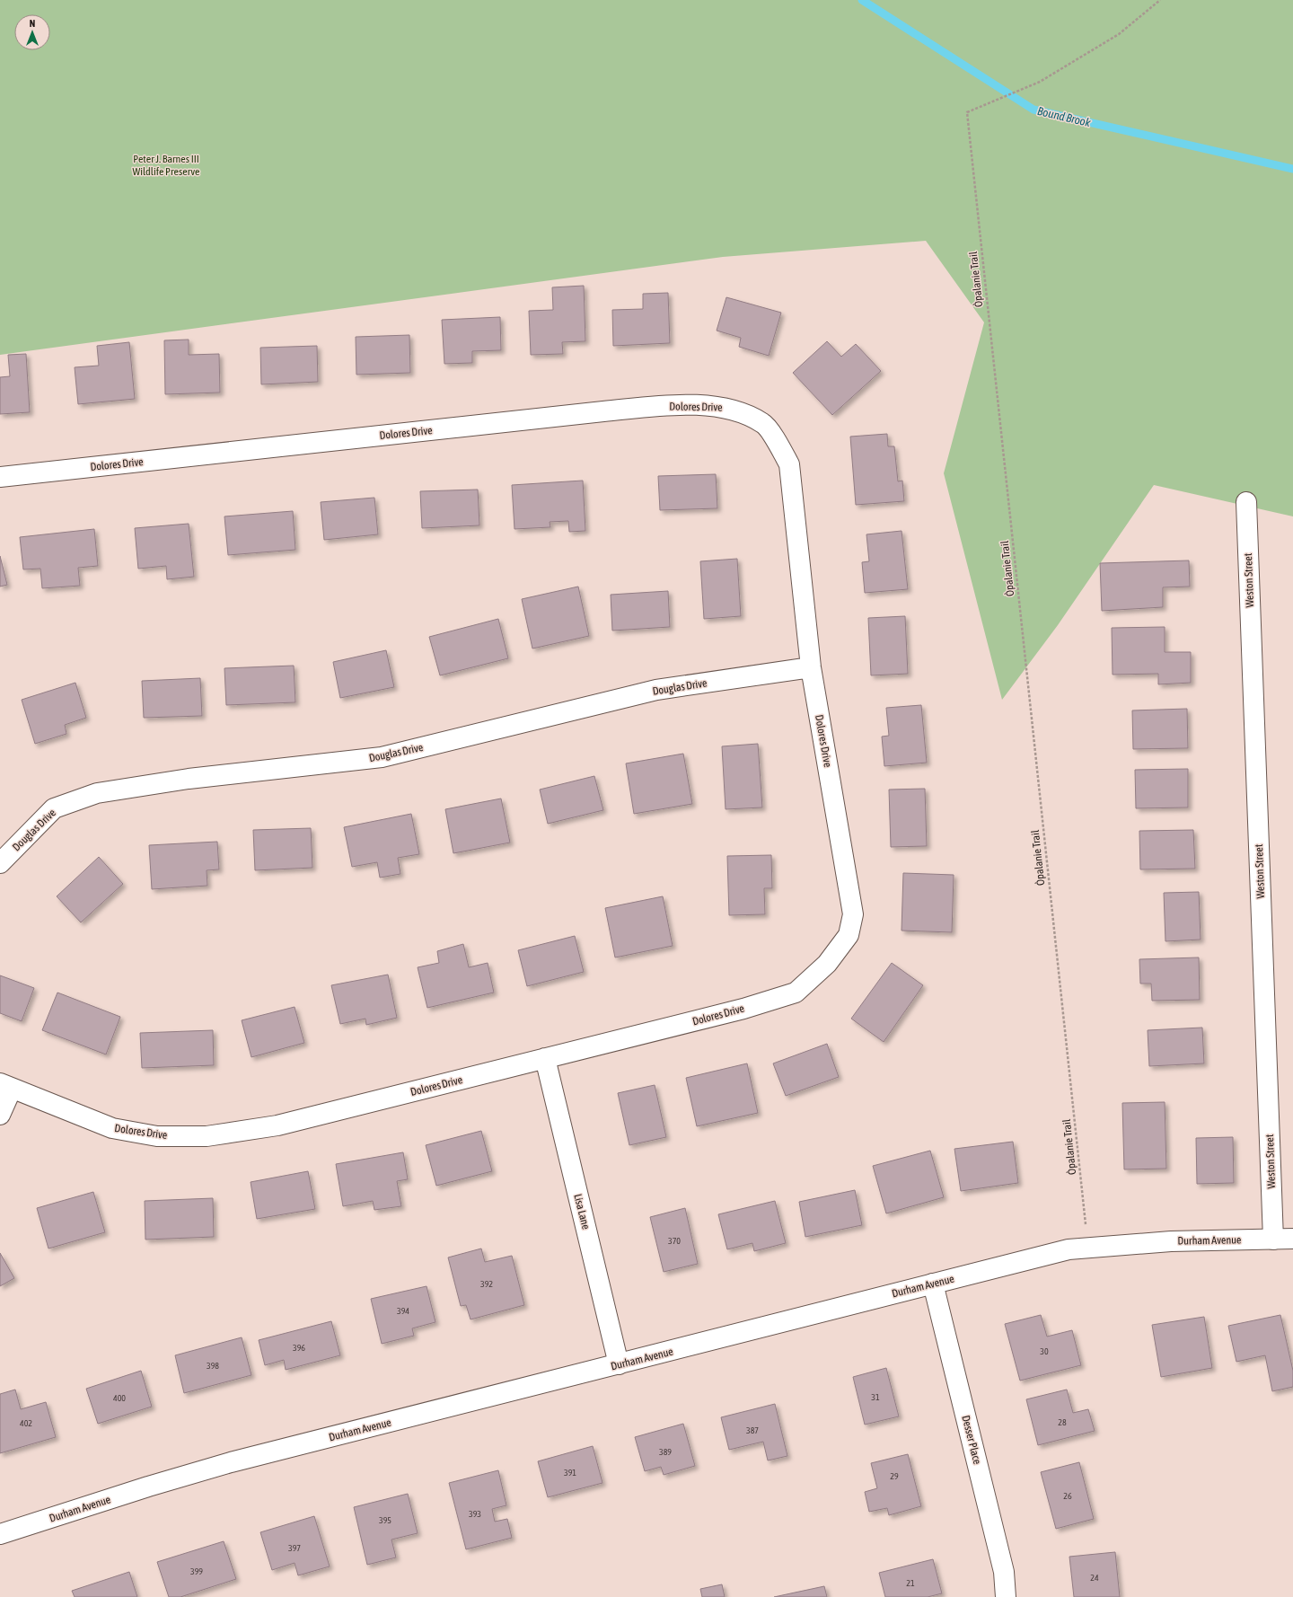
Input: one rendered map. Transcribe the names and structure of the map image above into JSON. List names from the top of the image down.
{
  "streets": {
    "street": [
      "Dolores Drive",
      "Weston Street",
      "Douglas Drive",
      "Lisa Lane",
      "Durham Avenue",
      "Desser Place"
    ],
    "path": ["Òpalanie Trail"]
  },
  "crossings": [
    ["Òpalanie Trail", "Durham Avenue"],
    ["Dolores Drive", "Douglas Drive"],
    ["Dolores Drive", "Lisa Lane"],
    ["Weston Street", "Durham Avenue"],
    ["Lisa Lane", "Durham Avenue"],
    ["Durham Avenue", "Desser Place"]
  ],
  "water": ["Bound Brook"],
  "parks": ["Peter J. Barnes III Wildlife Preserve"],
  "house_numbers": [
    "370",
    "392",
    "394",
    "396",
    "30",
    "398",
    "31",
    "400",
    "28",
    "402",
    "387",
    "389",
    "391",
    "29",
    "26",
    "393",
    "395",
    "397",
    "399",
    "24",
    "21"
  ],
  "north": "top"
}
